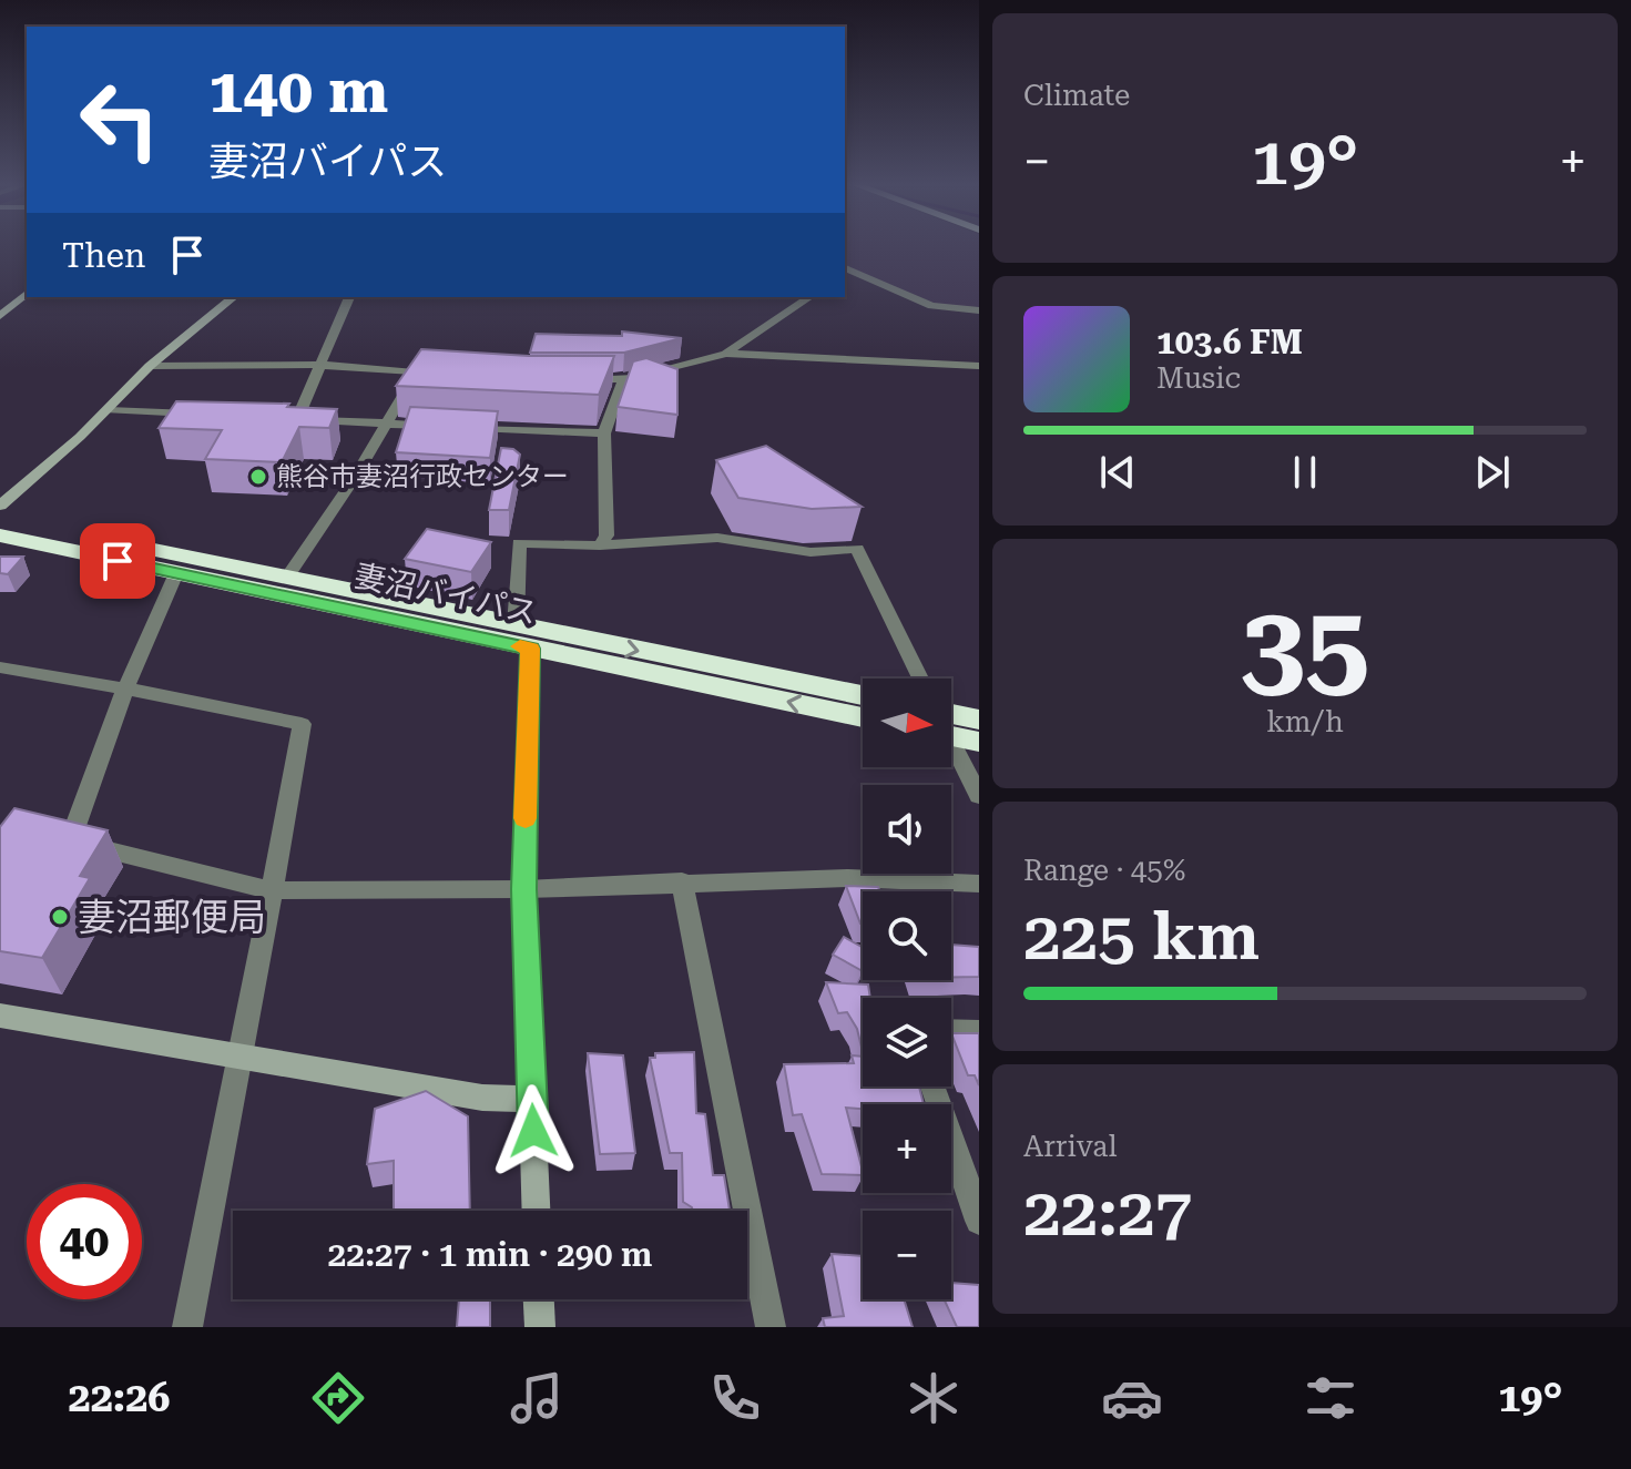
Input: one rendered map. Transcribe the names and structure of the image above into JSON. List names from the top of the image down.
{
  "streets": {
    "highway": ["妻沼バイパス"]
  },
  "places": ["熊谷市妻沼行政センター", "妻沼郵便局"],
  "north": "right",
  "page": {
    "tile": [
      "Climate",
      ["35", "km/h"],
      ["Range · 45%", "225 km"],
      ["Arrival", "22:27"]
    ],
    "turn": ["140 m", "妻沼バイパス"],
    "heat": ["−", "19°", "+"],
    "then": "Then",
    "song": ["103.6 FM", "Music"],
    "map_buttons": ["+", "−"],
    "limit": "40",
    "trip": "22:27 · 1 min · 290 m",
    "tabs": ["22:26", "19°"]
  }
}
